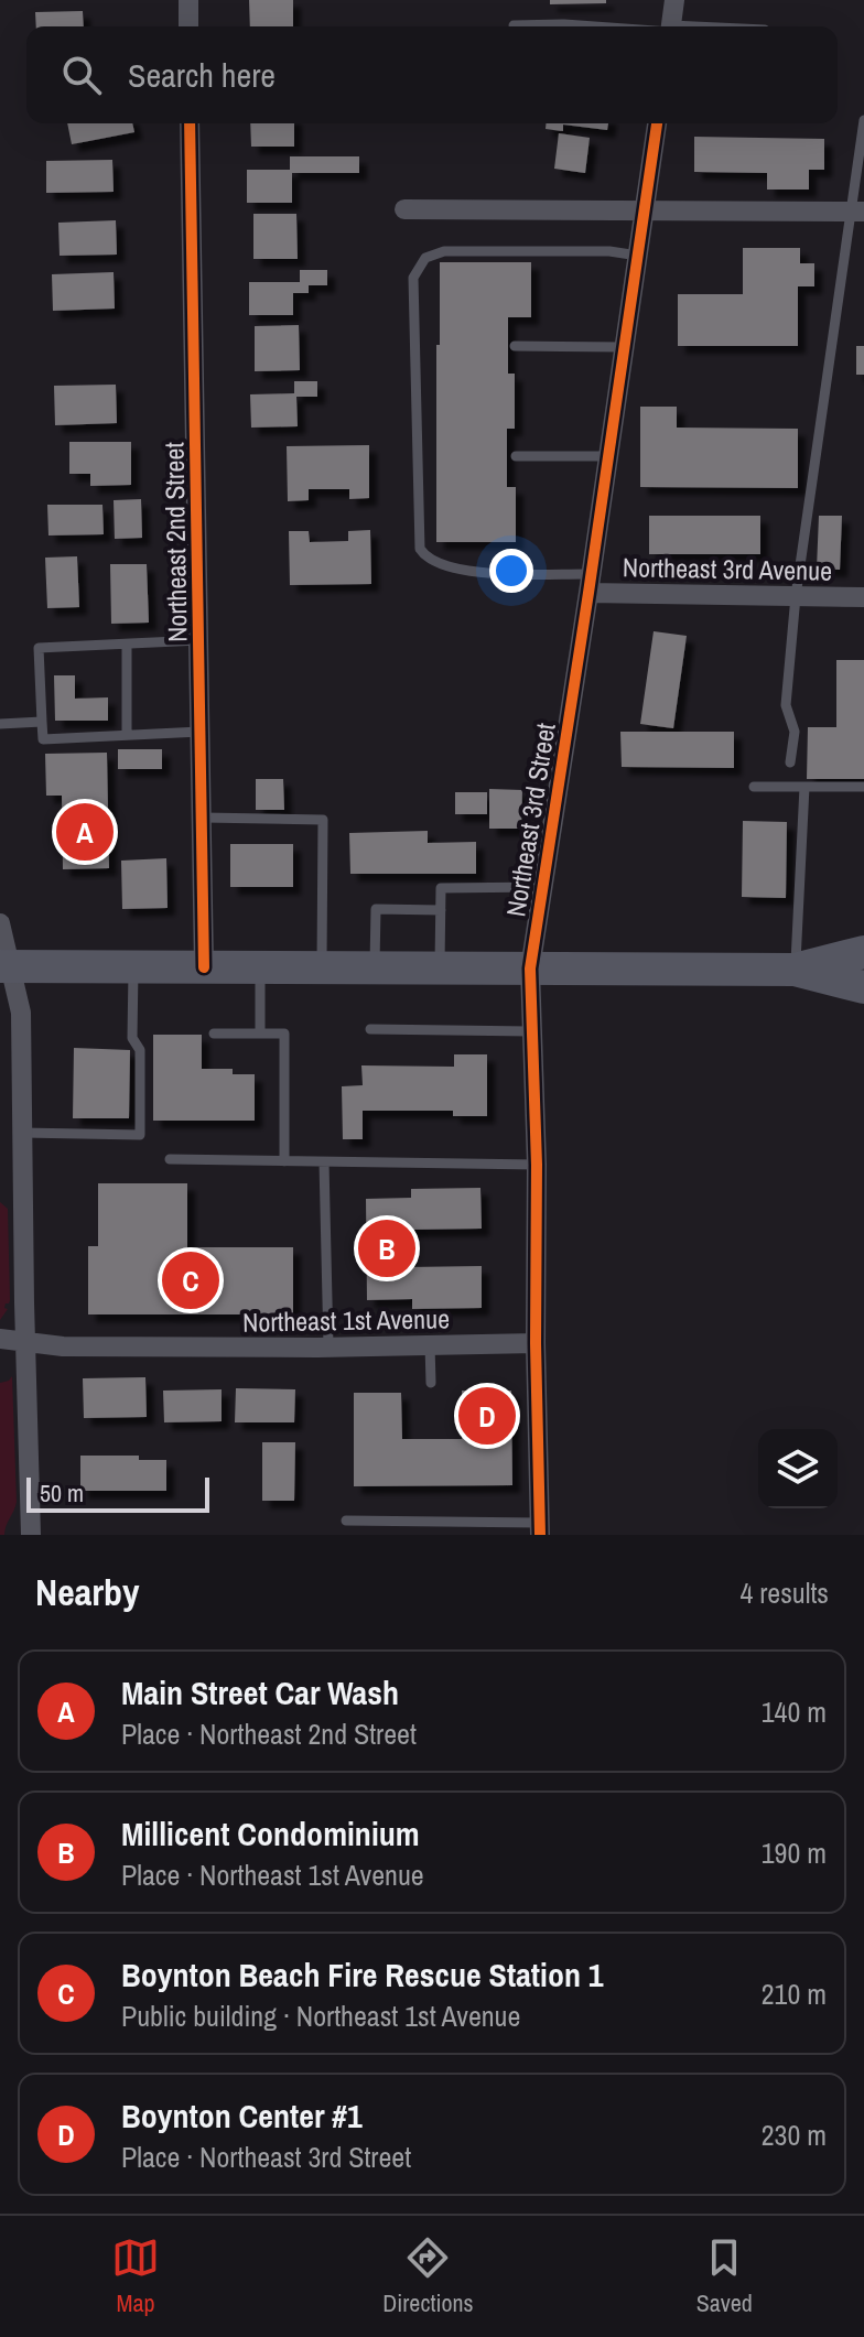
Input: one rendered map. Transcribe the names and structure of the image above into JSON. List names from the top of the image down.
{
  "streets": {
    "street": [
      "Northeast 2nd Street",
      "Northeast 3rd Avenue",
      "Northeast 3rd Street",
      "Northeast 1st Avenue"
    ]
  },
  "crossings": [
    ["Northeast 3rd Avenue", "Northeast 3rd Street"],
    ["Northeast 3rd Street", "Northeast 1st Avenue"]
  ],
  "scale_bar": "50 m",
  "page": {
    "search": "Search here",
    "pins": [
      "A",
      "B",
      "C",
      "D"
    ],
    "scale": "50 m",
    "heading": ["Nearby", "4 results"],
    "list": [
      {
        "mark": "A",
        "name": "Main Street Car Wash",
        "note": "Place · Northeast 2nd Street",
        "value": "140 m"
      },
      {
        "mark": "B",
        "name": "Millicent Condominium",
        "note": "Place · Northeast 1st Avenue",
        "value": "190 m"
      },
      {
        "mark": "C",
        "name": "Boynton Beach Fire Rescue Station 1",
        "note": "Public building · Northeast 1st Avenue",
        "value": "210 m"
      },
      {
        "mark": "D",
        "name": "Boynton Center #1",
        "note": "Place · Northeast 3rd Street",
        "value": "230 m"
      }
    ],
    "nav": ["Map", "Directions", "Saved"]
  }
}
